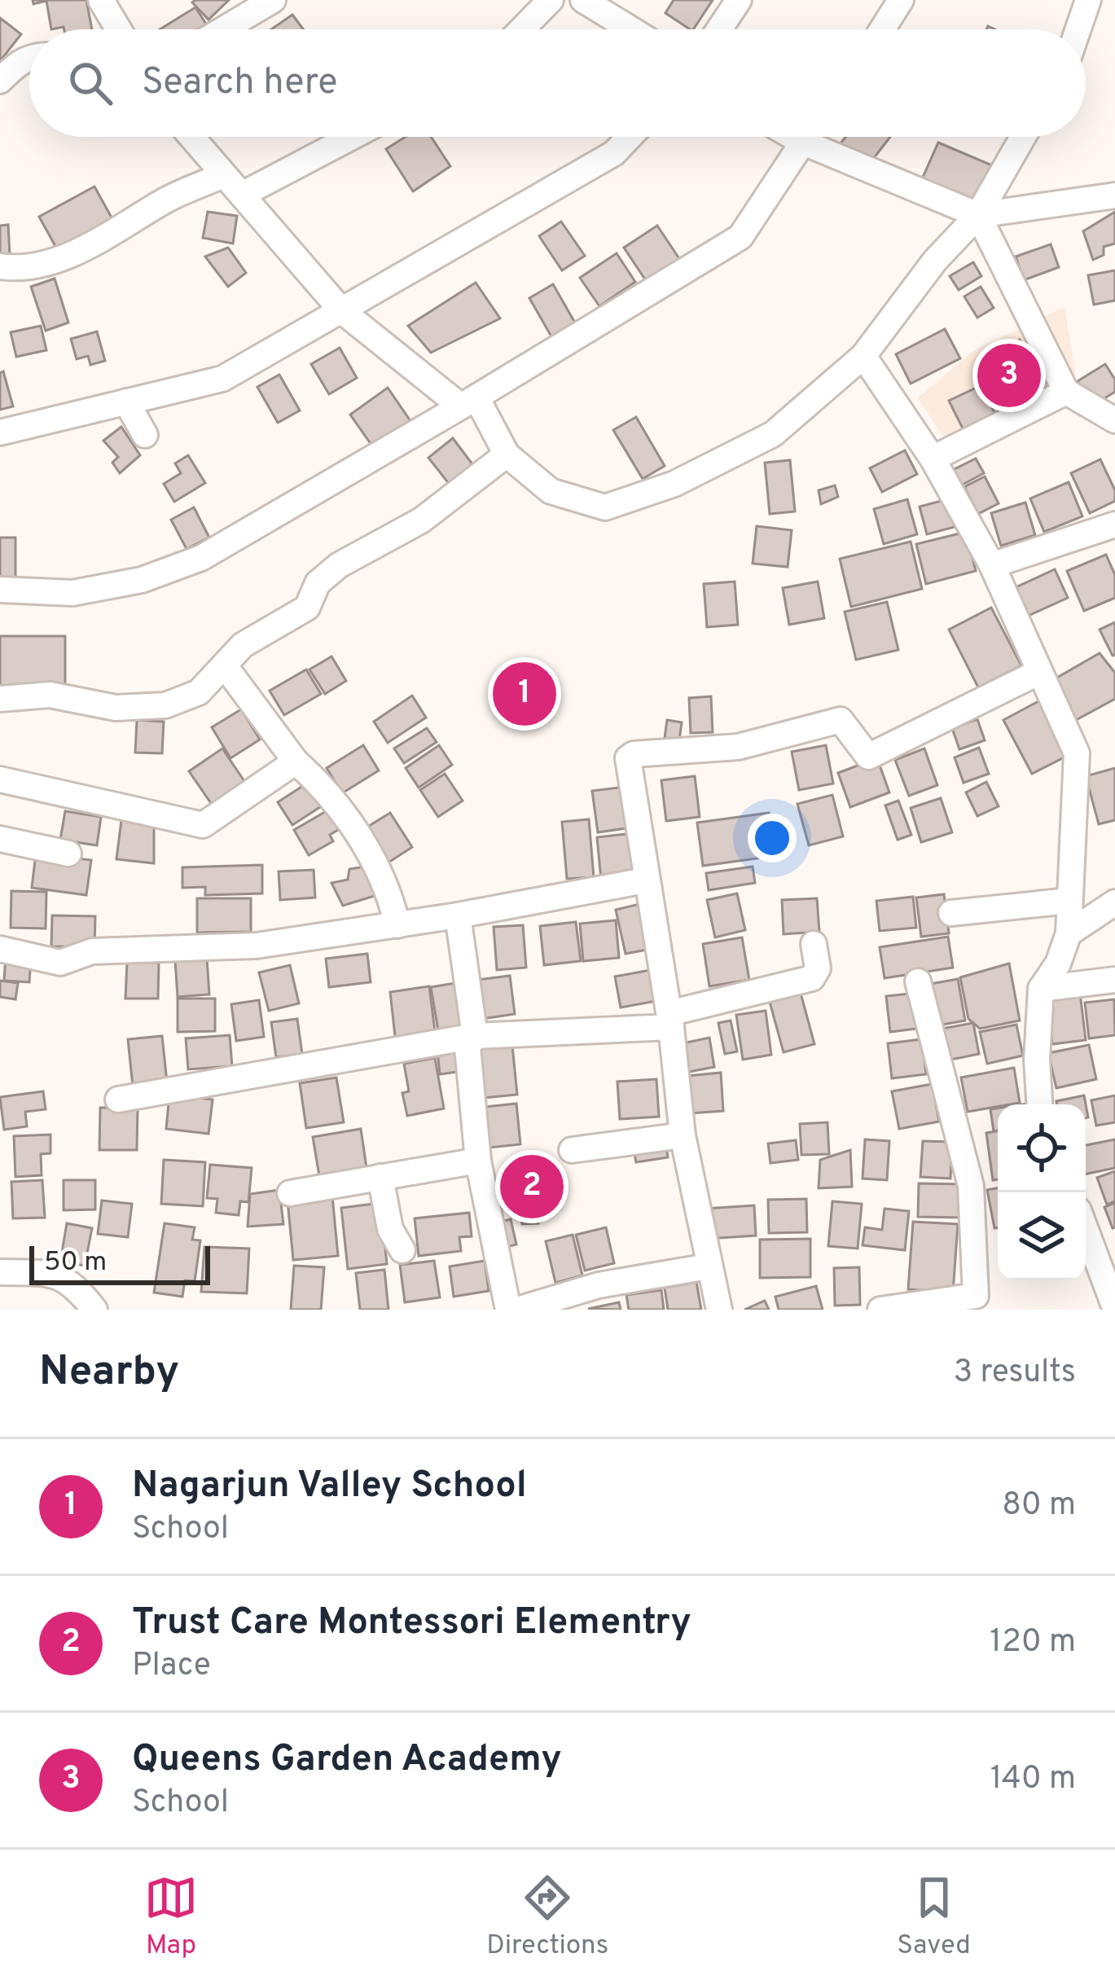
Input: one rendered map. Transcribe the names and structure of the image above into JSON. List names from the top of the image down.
{
  "scale_bar": "50 m",
  "page": {
    "search": "Search here",
    "pins": ["3", "1", "2"],
    "scale": "50 m",
    "heading": ["Nearby", "3 results"],
    "list": [
      {
        "mark": "1",
        "name": "Nagarjun Valley School",
        "note": "School",
        "value": "80 m"
      },
      {
        "mark": "2",
        "name": "Trust Care Montessori Elementry",
        "note": "Place",
        "value": "120 m"
      },
      {
        "mark": "3",
        "name": "Queens Garden Academy",
        "note": "School",
        "value": "140 m"
      }
    ],
    "nav": ["Map", "Directions", "Saved"]
  }
}
